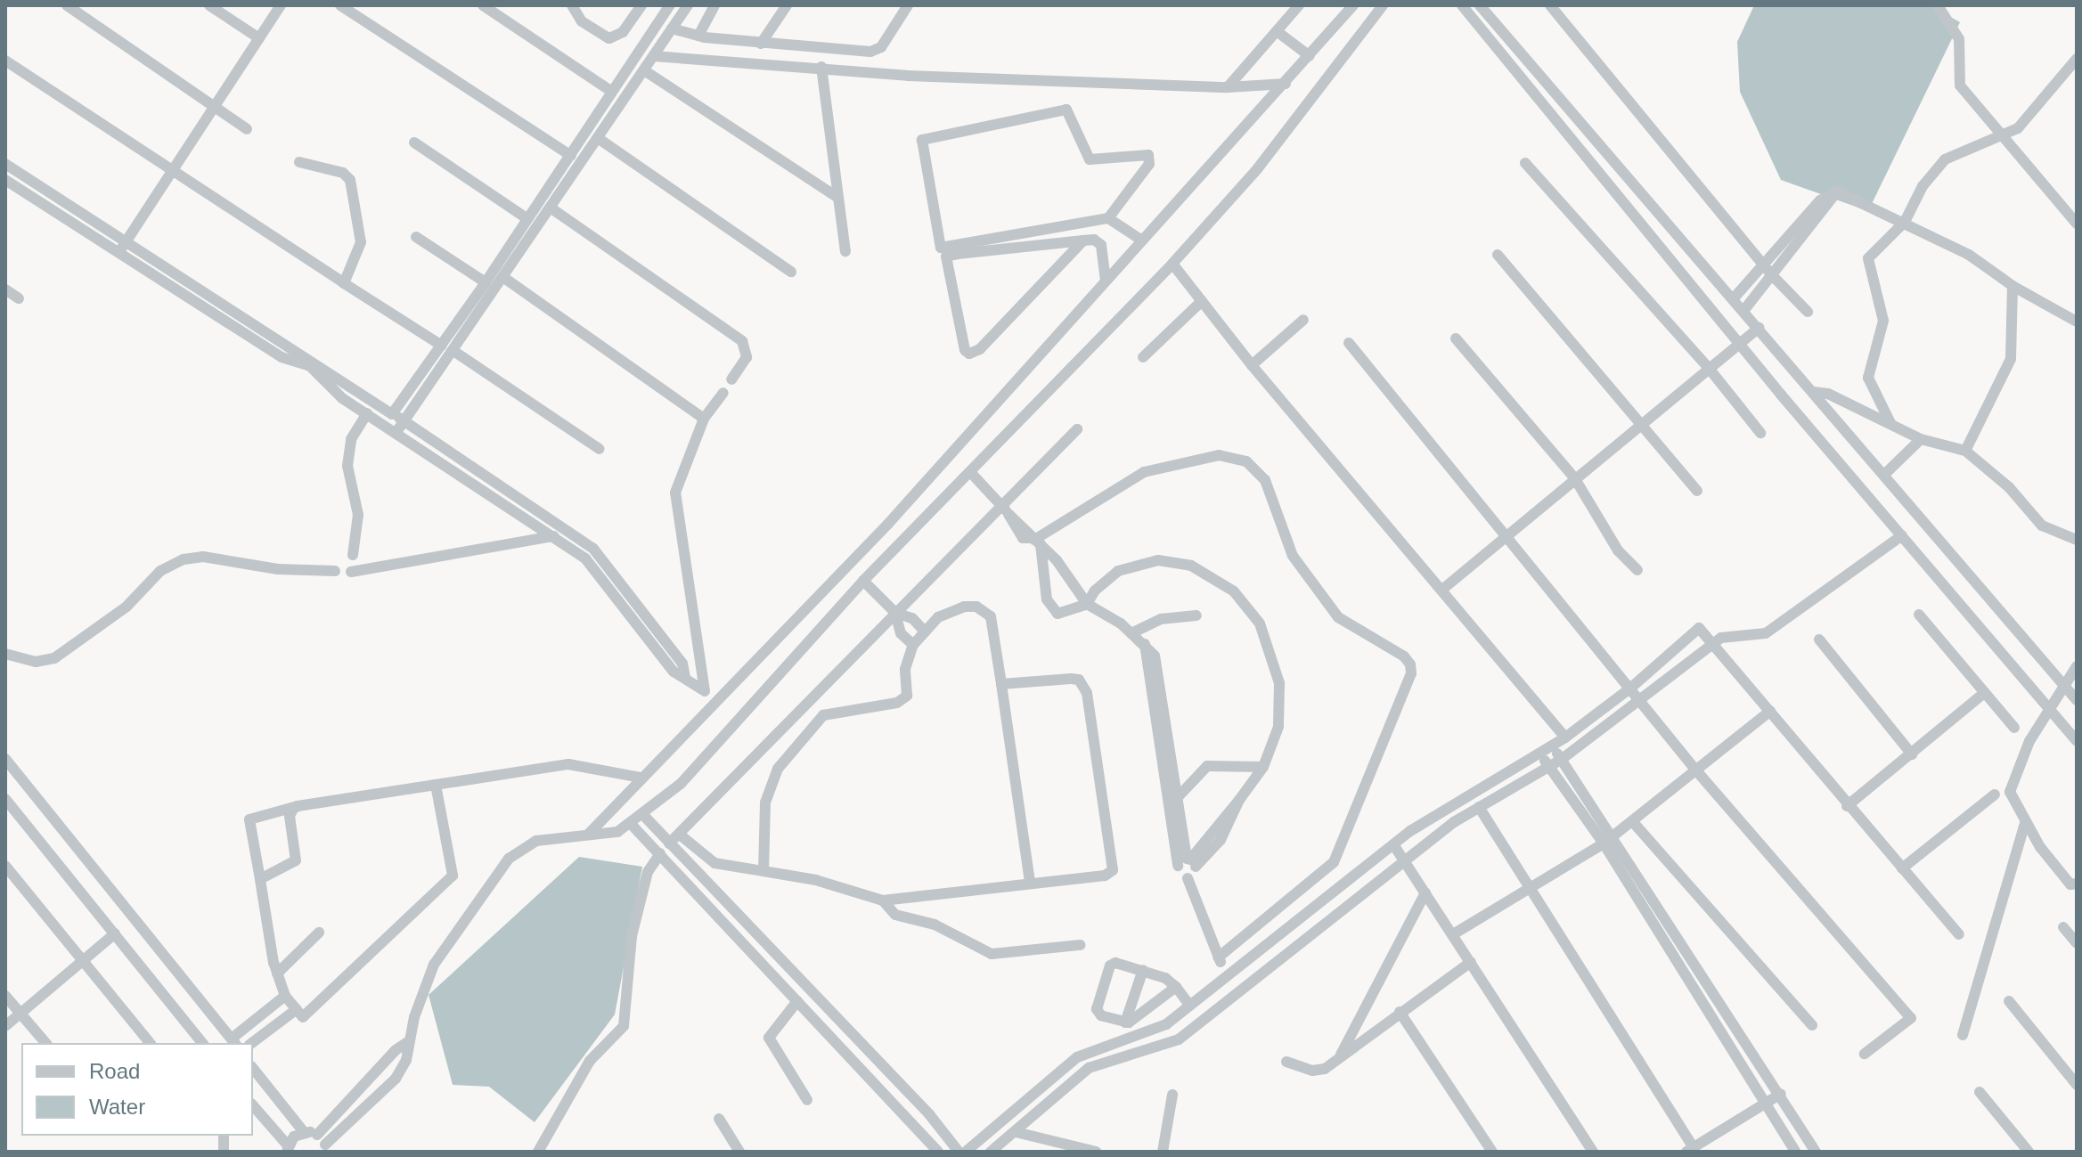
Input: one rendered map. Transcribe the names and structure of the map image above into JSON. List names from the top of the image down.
{
  "legend": ["Road", "Water"]
}
